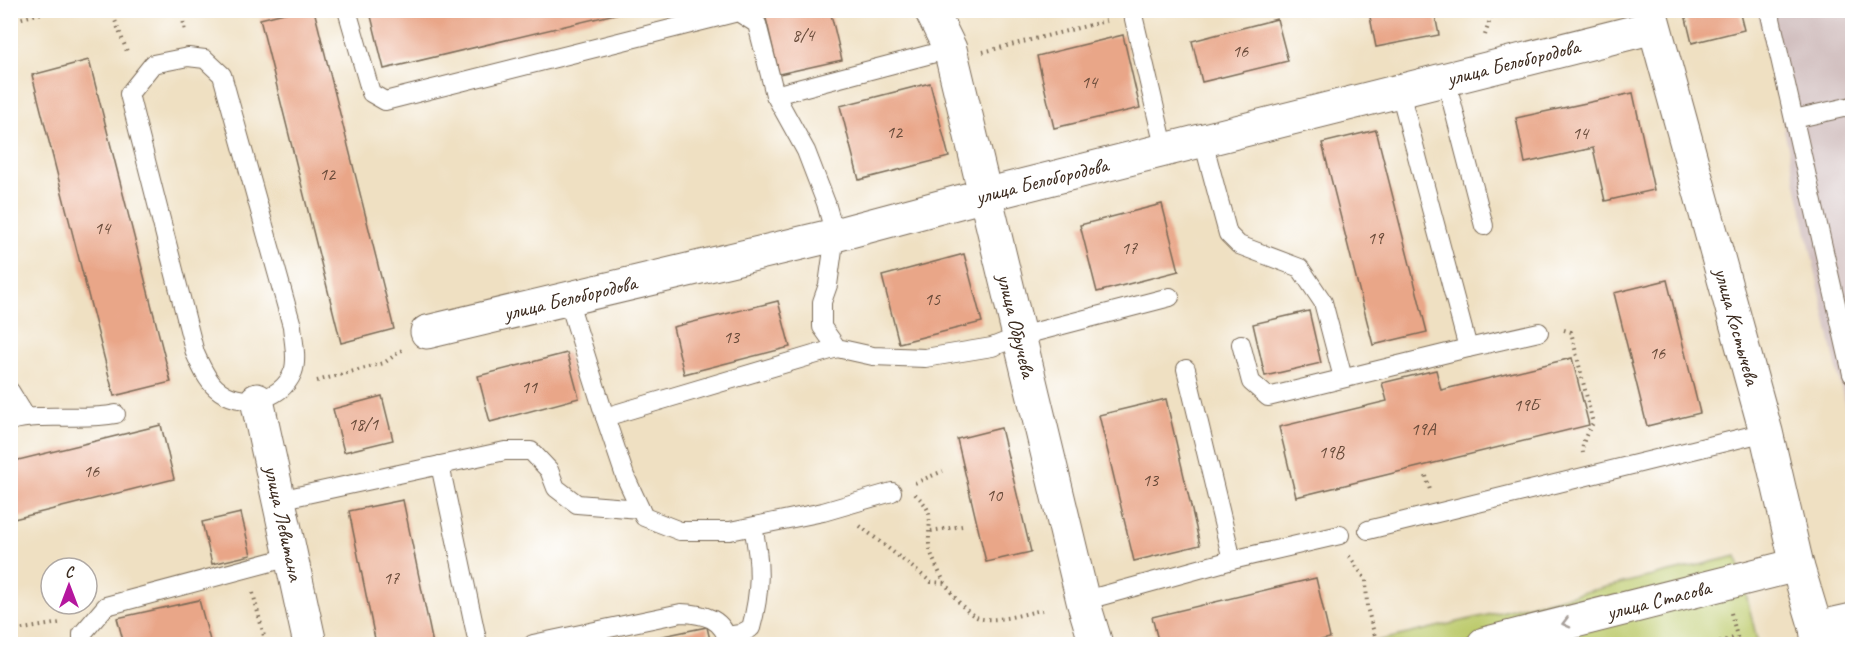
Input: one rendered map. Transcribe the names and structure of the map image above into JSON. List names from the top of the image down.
{
  "streets": {
    "street": [
      "улица Белобородова",
      "улица Обручева",
      "улица Костычева",
      "улица Левитана",
      "улица Стасова"
    ]
  },
  "crossings": [
    ["улица Белобородова", "улица Обручева"],
    ["улица Белобородова", "улица Костычева"],
    ["улица Костычева", "улица Стасова"]
  ],
  "one_way": ["улица Стасова"],
  "house_numbers": [
    "8/4",
    "16",
    "14",
    "12",
    "14",
    "12",
    "14",
    "19",
    "17",
    "15",
    "13",
    "16",
    "11",
    "19Б",
    "18/1",
    "19А",
    "19В",
    "16",
    "13",
    "10",
    "17"
  ],
  "north": "top"
}
